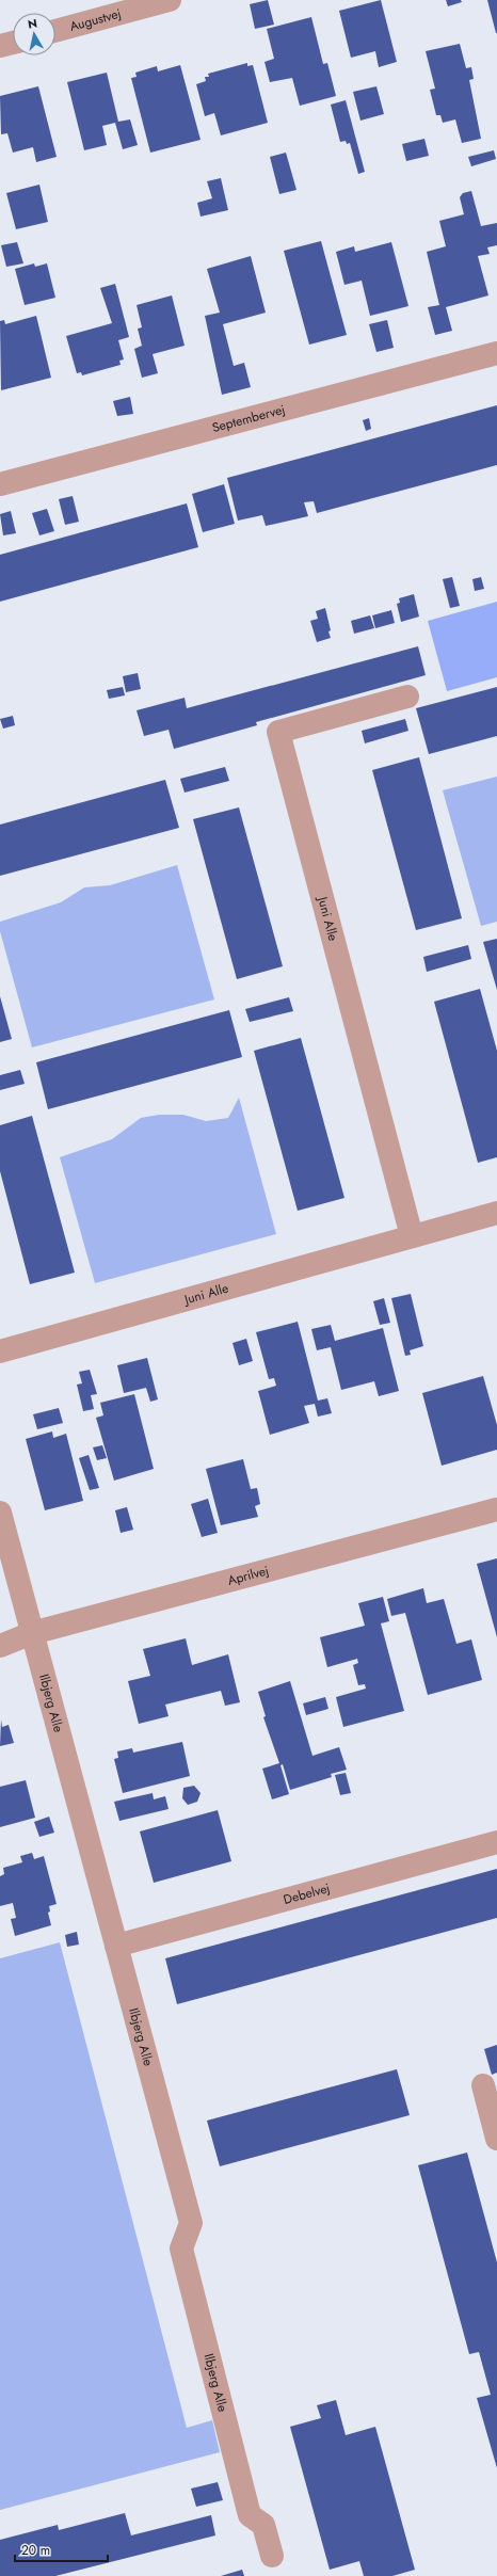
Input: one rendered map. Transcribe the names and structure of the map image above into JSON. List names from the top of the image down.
{
  "streets": {
    "street": [
      "Augustvej",
      "Septembervej",
      "Juni Alle",
      "Aprilvej",
      "Ilbjerg Alle",
      "Debelvej"
    ]
  },
  "crossings": [
    ["Aprilvej", "Ilbjerg Alle"],
    ["Ilbjerg Alle", "Debelvej"]
  ],
  "scale_bar": "20 m",
  "north": "top"
}
